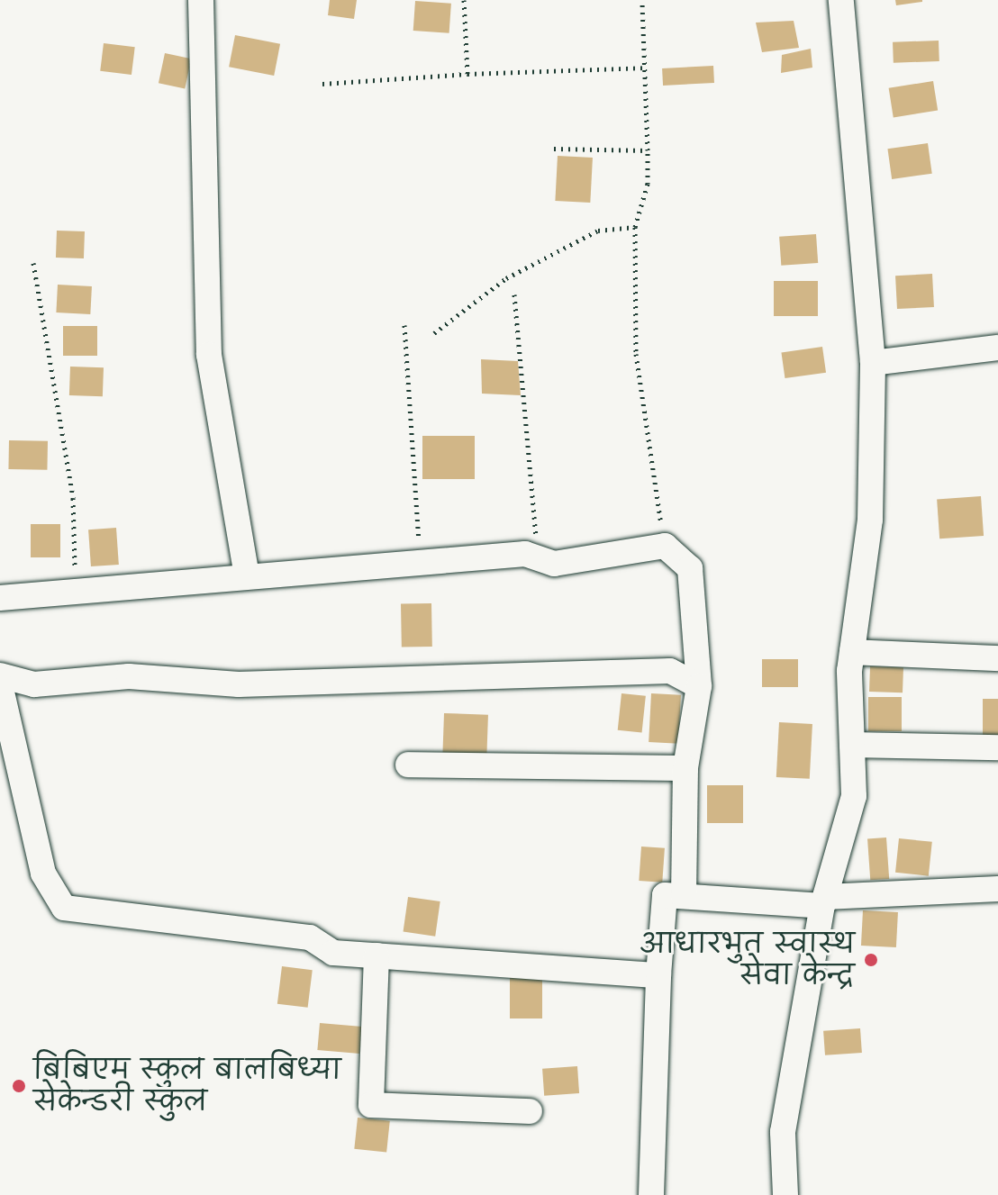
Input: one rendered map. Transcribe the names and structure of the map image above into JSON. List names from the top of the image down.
{
  "places": ["आधारभुत स्वास्थ सेवा केन्द्र", "बिबिएम स्कुल बालबिध्या सेकेन्डरी स्कुल"]
}
